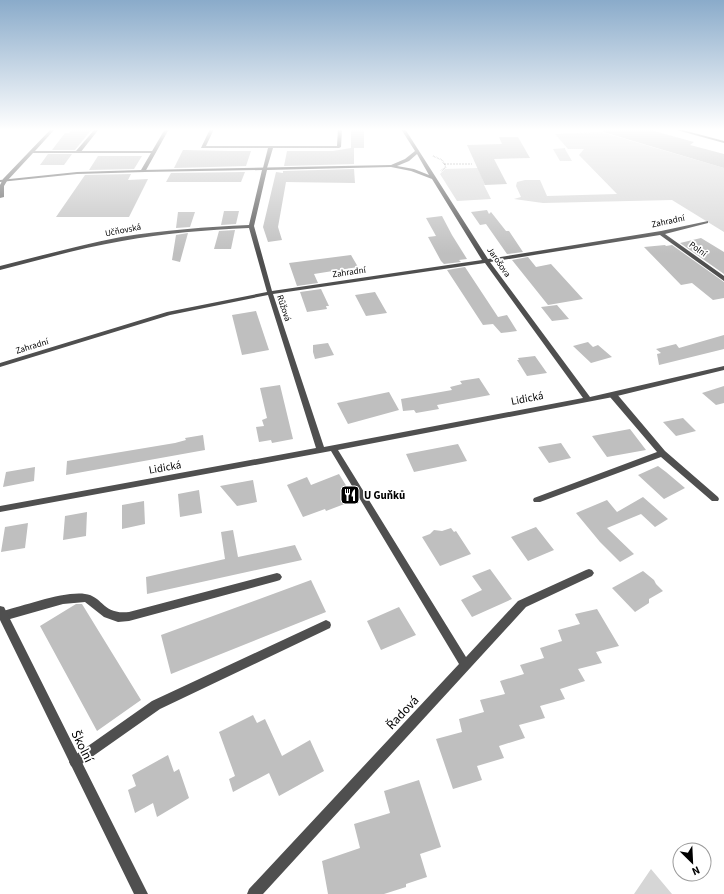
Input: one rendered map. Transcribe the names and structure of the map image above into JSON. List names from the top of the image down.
{
  "streets": {
    "street": [
      "Zahradní",
      "Učňovská",
      "Polní",
      "Jarošova",
      "Růžová",
      "Lidická",
      "Řadová",
      "Školní"
    ]
  },
  "crossings": [
    ["Zahradní", "Polní"],
    ["Zahradní", "Jarošova"],
    ["Zahradní", "Růžová"],
    ["Učňovská", "Růžová"],
    ["Jarošova", "Lidická"],
    ["Růžová", "Lidická"]
  ],
  "places": {
    "restaurant": ["U Guňků"]
  },
  "north": "bottom right"
}
